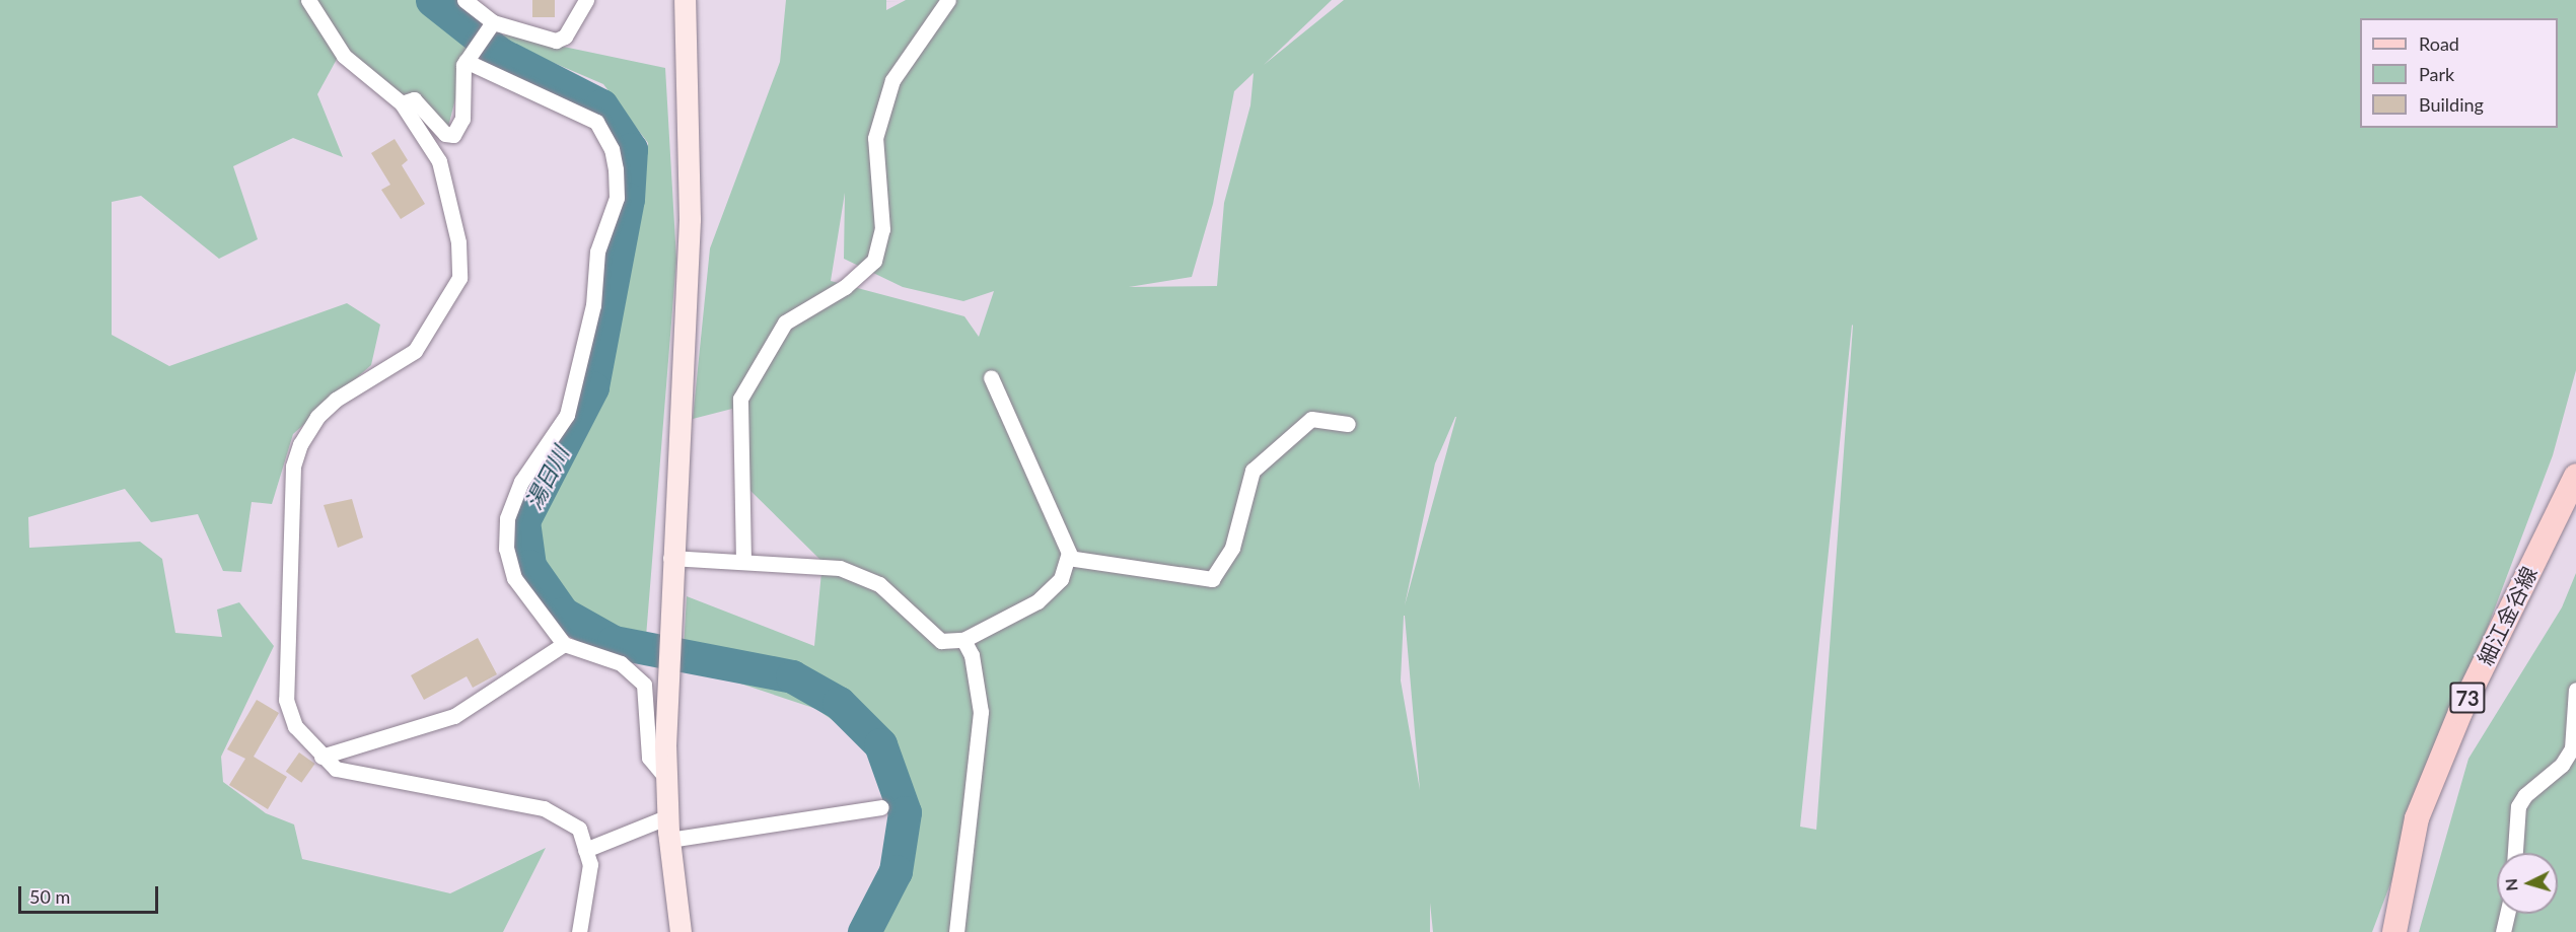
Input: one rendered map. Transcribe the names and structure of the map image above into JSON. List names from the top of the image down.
{
  "streets": {
    "main road": ["細江金谷線", "73"]
  },
  "water": ["湯日川"],
  "legend": ["Road", "Park", "Building"],
  "scale_bar": "50 m",
  "north": "left"
}
